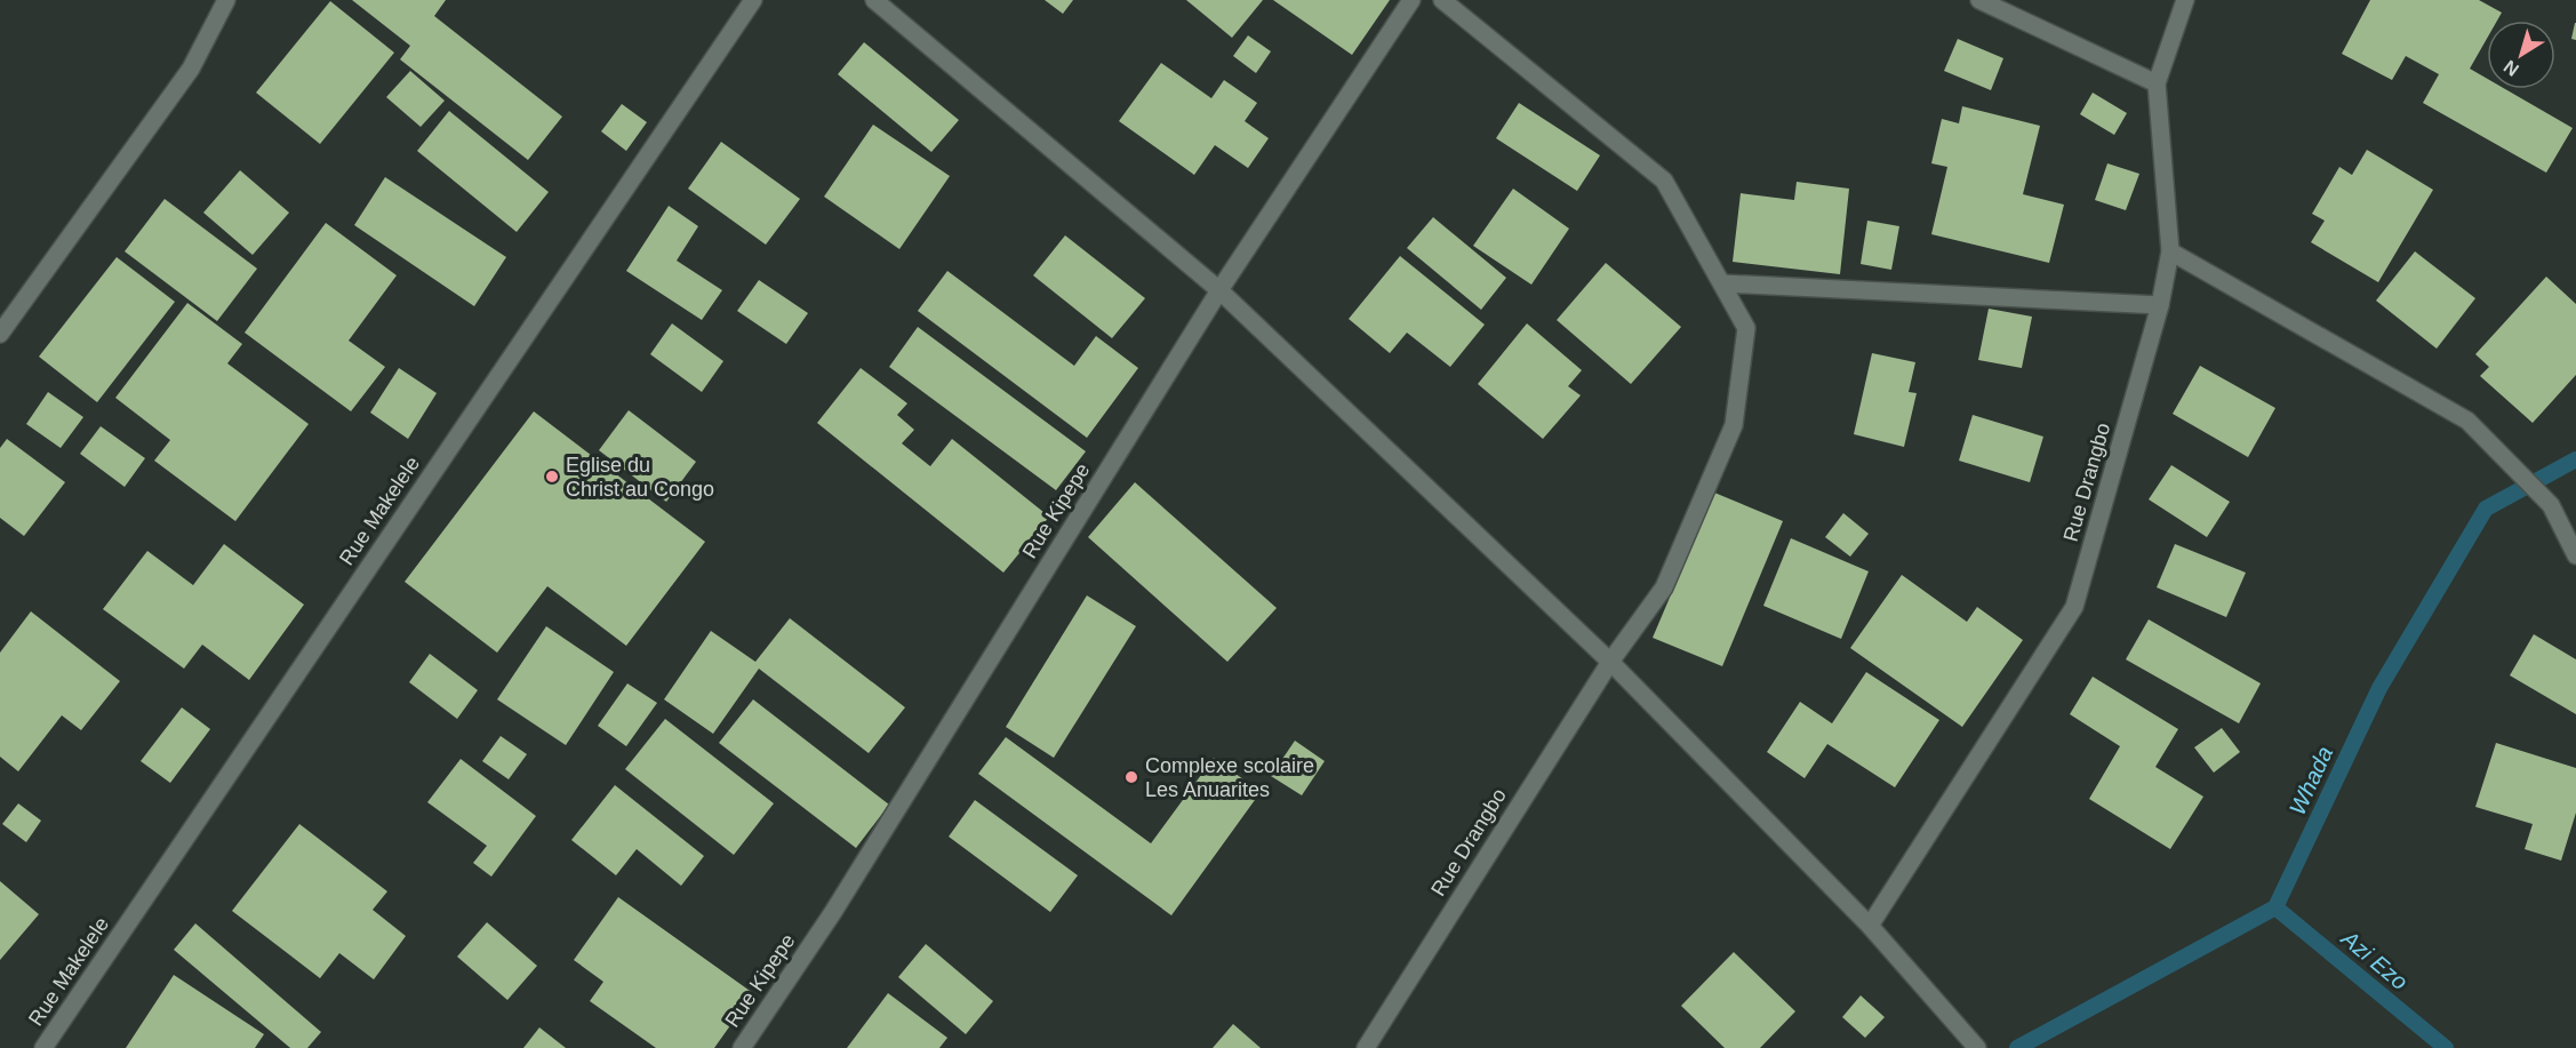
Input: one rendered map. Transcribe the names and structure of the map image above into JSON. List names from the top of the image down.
{
  "streets": {
    "street": ["Rue Drangbo", "Rue Makelele", "Rue Kipepe"]
  },
  "water": ["Whada", "Azi Ezo"],
  "places": ["Eglise du Christ au Congo", "Complexe scolaire Les Anuarites"],
  "north": "bottom left"
}
